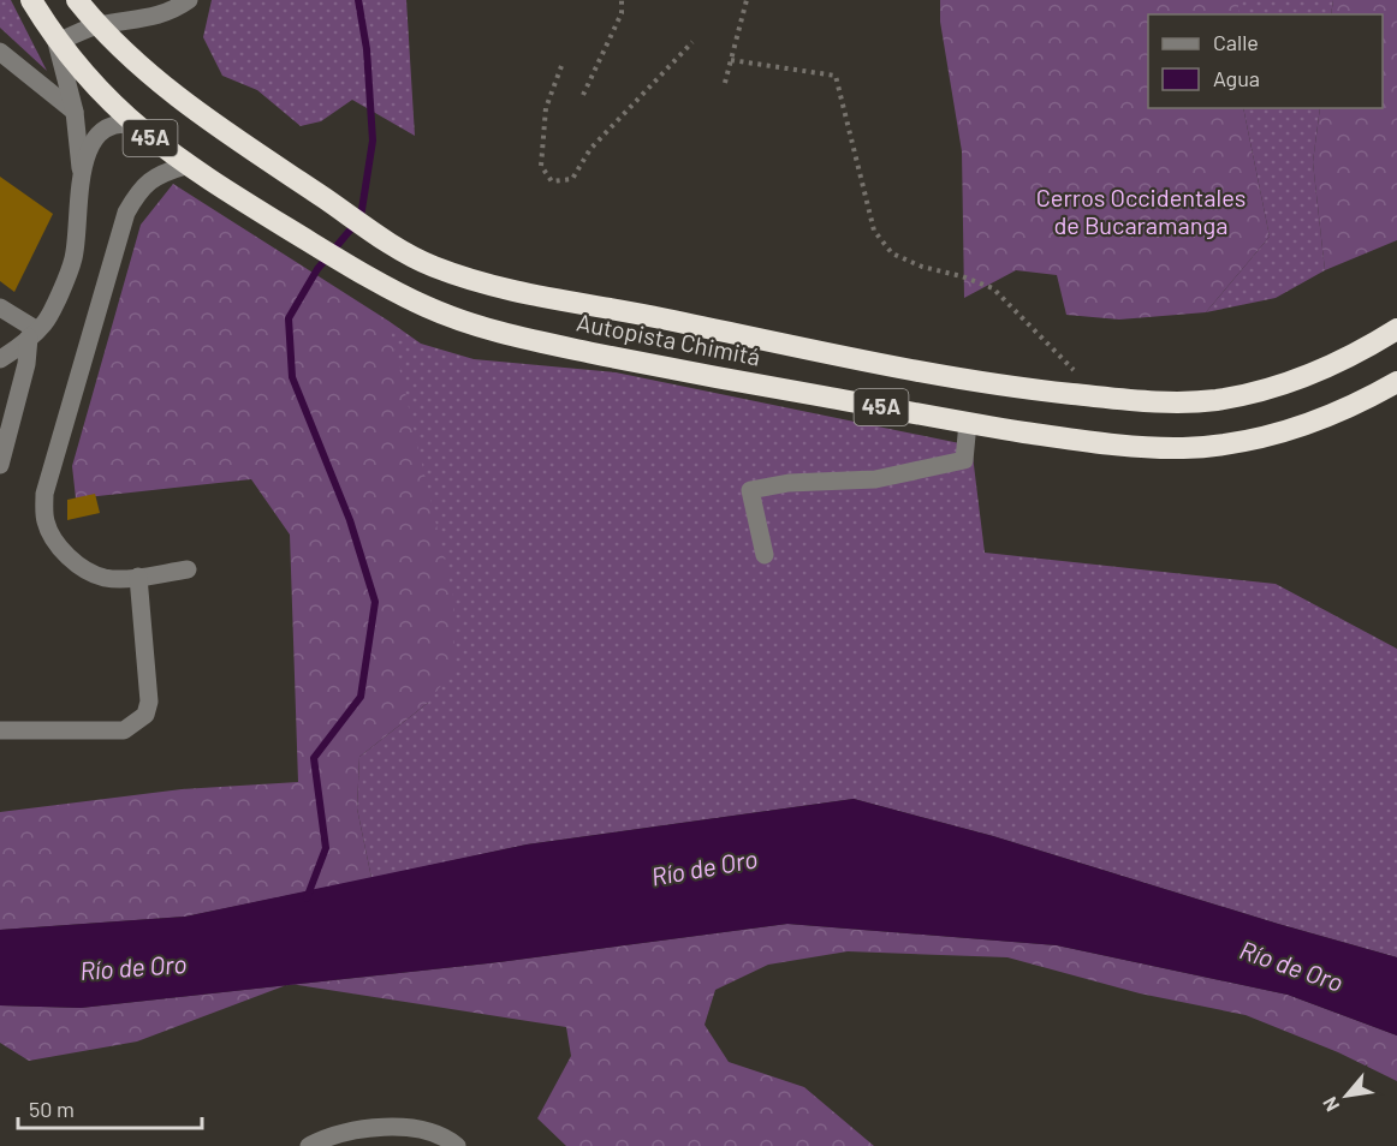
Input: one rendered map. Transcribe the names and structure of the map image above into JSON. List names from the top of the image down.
{
  "streets": {
    "highway": ["45A", "Autopista Chimitá"]
  },
  "water": ["Río de Oro"],
  "parks": ["Cerros Occidentales de Bucaramanga"],
  "legend": ["Calle", "Agua"],
  "scale_bar": "50 m",
  "north": "bottom left"
}
